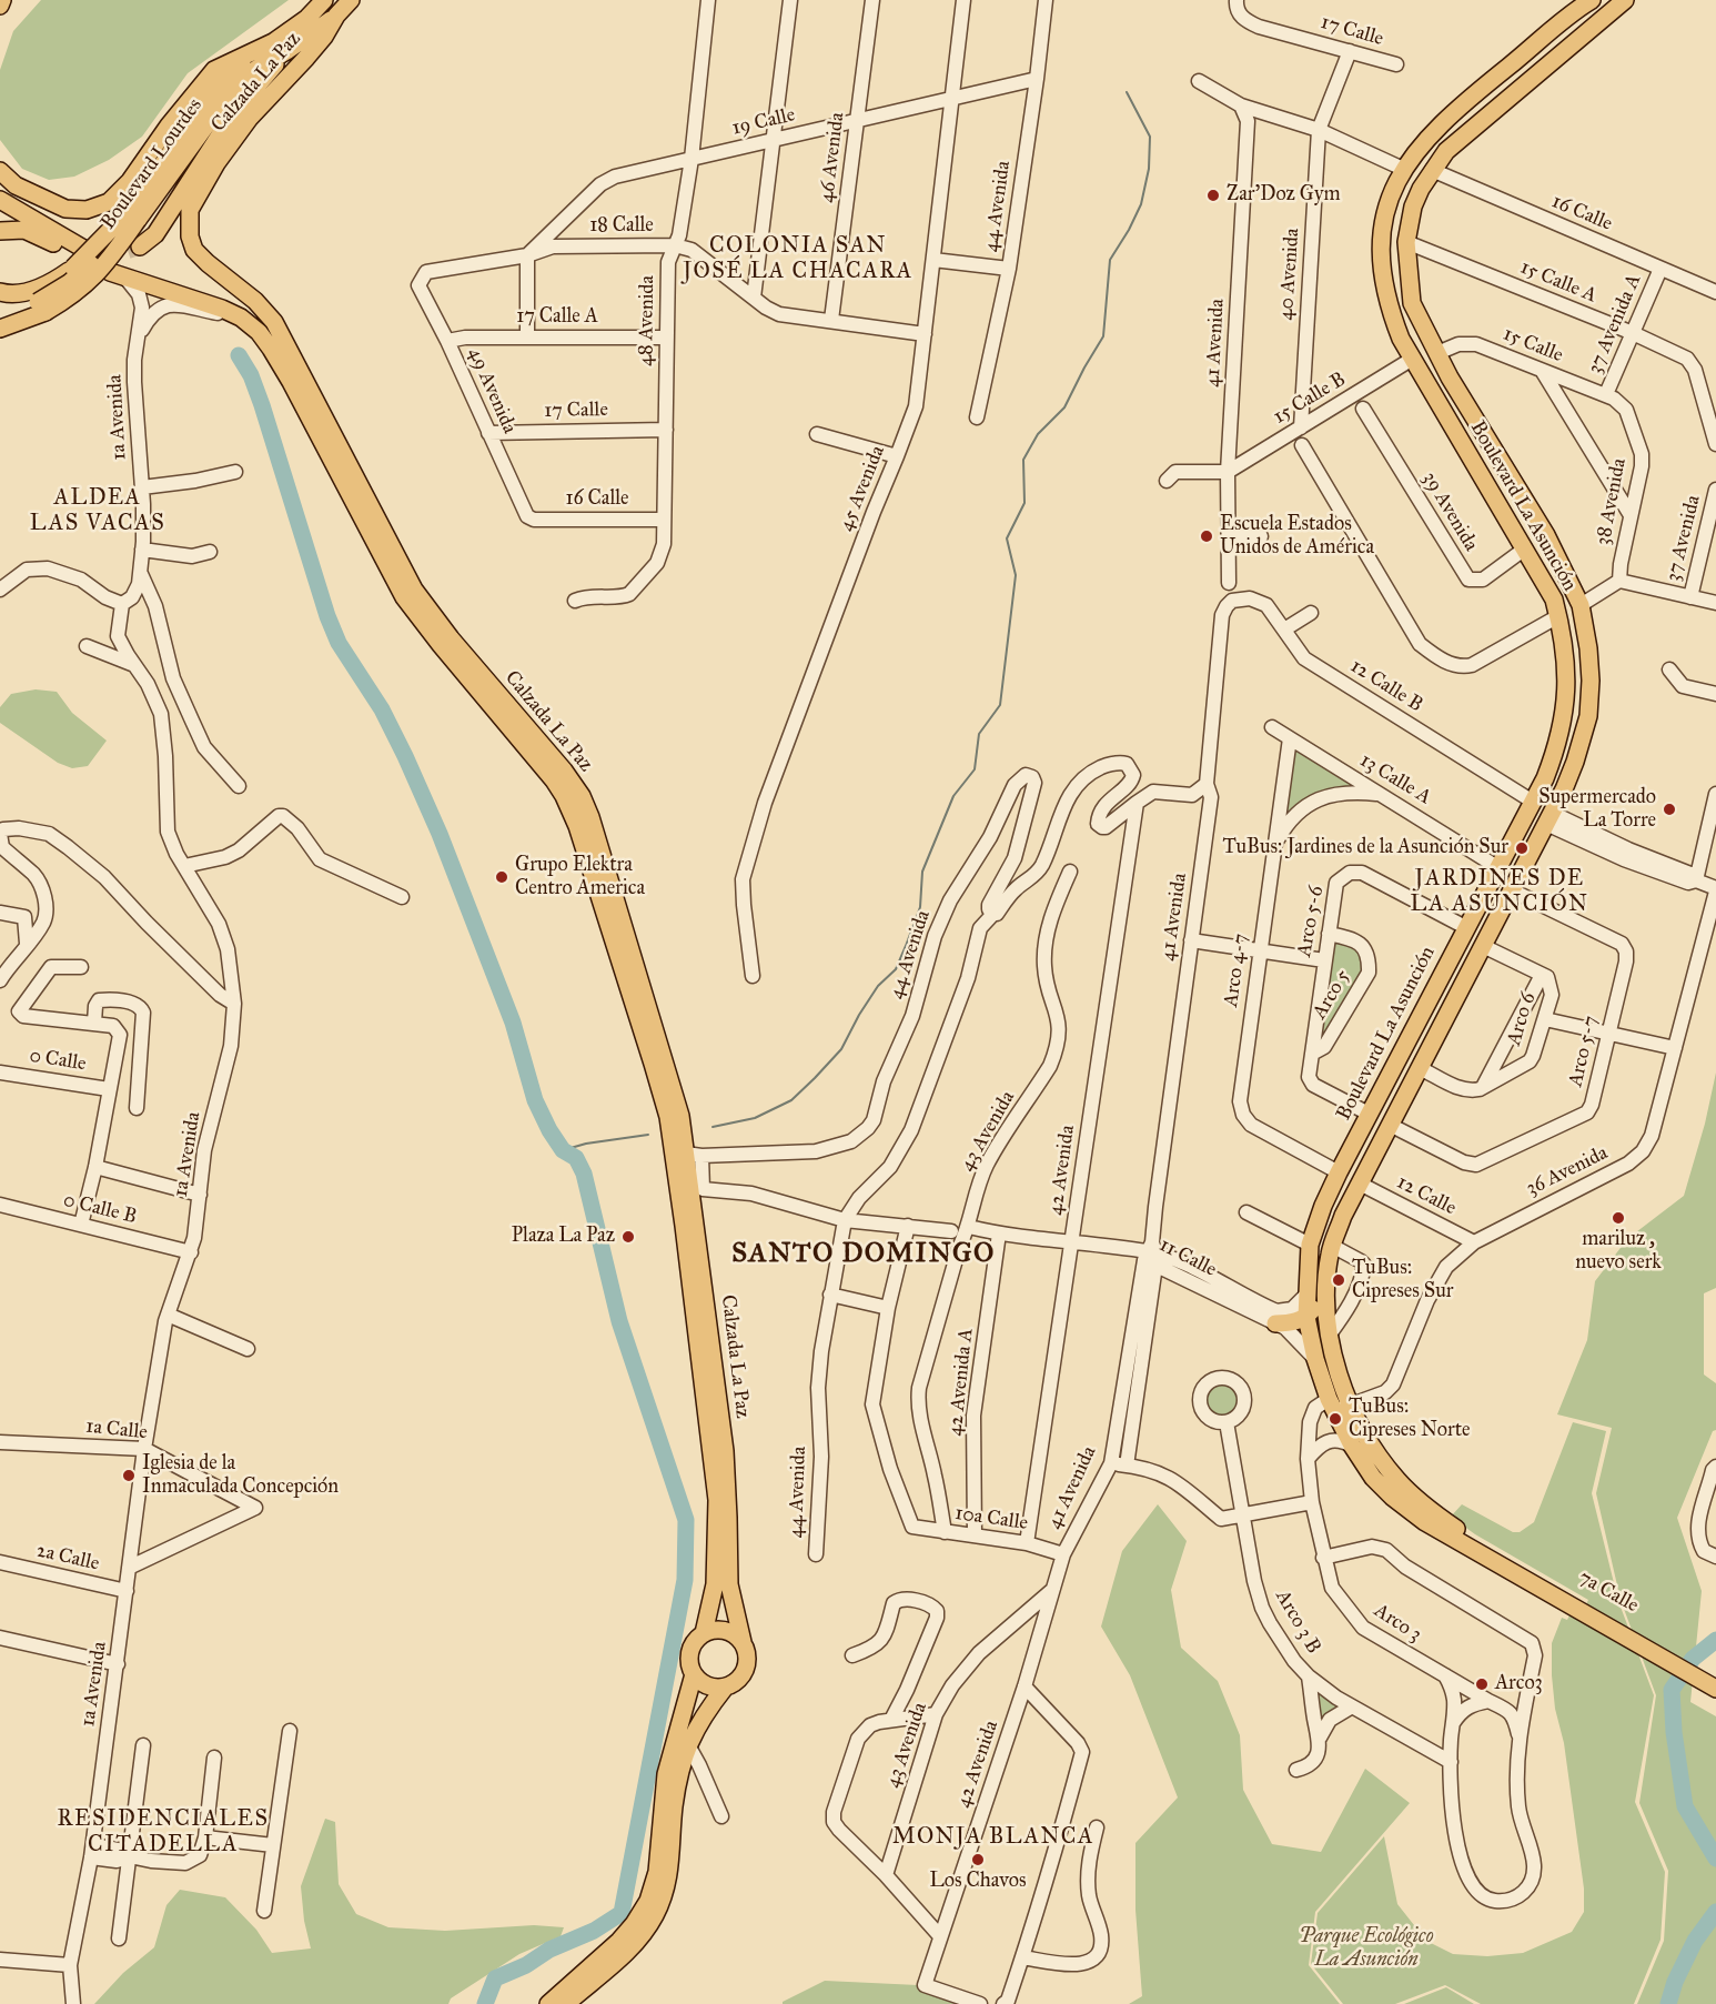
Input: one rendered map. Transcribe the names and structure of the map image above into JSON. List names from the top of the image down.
{
  "streets": {
    "main road": [
      "Calzada La Paz",
      "Boulevard Lourdes",
      "Boulevard La Asunción",
      "7a Calle"
    ],
    "street": [
      "17 Calle",
      "19 Calle",
      "46 Avenida",
      "44 Avenida",
      "16 Calle",
      "18 Calle",
      "40 Avenida",
      "15 Calle A",
      "17 Calle A",
      "48 Avenida",
      "37 Avenida A",
      "41 Avenida",
      "15 Calle",
      "49 Avenida",
      "15 Calle B",
      "1a Avenida",
      "45 Avenida",
      "38 Avenida",
      "39 Avenida",
      "37 Avenida",
      "12 Calle B",
      "13 Calle A",
      "Arco 5-6",
      "Arco 4-7",
      "Arco 5",
      "Arco 6",
      "Arco 5-7",
      "0 Calle",
      "43 Avenida",
      "42 Avenida",
      "36 Avenida",
      "12 Calle",
      "0 Calle B",
      "11 Calle",
      "42 Avenida A",
      "1a Calle",
      "10a Calle",
      "2a Calle",
      "Arco 3 B",
      "Arco 3"
    ]
  },
  "crossings": [
    ["17 Calle", "40 Avenida"],
    ["17 Calle", "48 Avenida"],
    ["17 Calle", "49 Avenida"],
    ["Calzada La Paz", "Boulevard Lourdes"],
    ["Calzada La Paz", "44 Avenida"],
    ["Calzada La Paz", "1a Avenida"],
    ["19 Calle", "46 Avenida"],
    ["19 Calle", "44 Avenida"],
    ["19 Calle", "18 Calle"],
    ["19 Calle", "48 Avenida"],
    ["19 Calle", "45 Avenida"],
    ["46 Avenida", "18 Calle"],
    ["44 Avenida", "42 Avenida"],
    ["16 Calle", "48 Avenida"],
    ["16 Calle", "37 Avenida A"],
    ["16 Calle", "49 Avenida"],
    ["16 Calle", "Boulevard La Asunción"],
    ["18 Calle", "48 Avenida"],
    ["18 Calle", "49 Avenida"],
    ["18 Calle", "45 Avenida"],
    ["40 Avenida", "15 Calle B"],
    ["15 Calle A", "37 Avenida A"],
    ["15 Calle A", "Boulevard La Asunción"],
    ["17 Calle A", "48 Avenida"],
    ["17 Calle A", "49 Avenida"],
    ["37 Avenida A", "15 Calle"],
    ["37 Avenida A", "38 Avenida"],
    ["41 Avenida", "15 Calle B"],
    ["41 Avenida", "12 Calle B"],
    ["41 Avenida", "42 Avenida"],
    ["41 Avenida", "11 Calle"],
    ["41 Avenida", "10a Calle"],
    ["15 Calle", "38 Avenida"],
    ["15 Calle", "Boulevard La Asunción"],
    ["15 Calle B", "Boulevard La Asunción"],
    ["1a Avenida", "0 Calle B"],
    ["1a Avenida", "1a Calle"],
    ["1a Avenida", "2a Calle"],
    ["Boulevard La Asunción", "39 Avenida"],
    ["Boulevard La Asunción", "12 Calle B"],
    ["Boulevard La Asunción", "13 Calle A"],
    ["Boulevard La Asunción", "Arco 5-6"],
    ["Boulevard La Asunción", "Arco 4-7"],
    ["Boulevard La Asunción", "Arco 6"],
    ["Boulevard La Asunción", "Arco 5-7"],
    ["Boulevard La Asunción", "36 Avenida"],
    ["Boulevard La Asunción", "12 Calle"],
    ["Boulevard La Asunción", "11 Calle"],
    ["Boulevard La Asunción", "7a Calle"],
    ["Boulevard La Asunción", "Arco 3"],
    ["13 Calle A", "Arco 4-7"],
    ["Arco 5-6", "Arco 5"],
    ["43 Avenida", "42 Avenida"],
    ["43 Avenida", "10a Calle"],
    ["42 Avenida", "10a Calle"],
    ["36 Avenida", "12 Calle"],
    ["42 Avenida A", "10a Calle"],
    ["1a Calle", "2a Calle"]
  ],
  "districts": [
    "COLONIA SAN JOSÉ LA CHACARA",
    "ALDEA LAS VACAS",
    "JARDINES DE LA ASUNCIÓN",
    "SANTO DOMINGO",
    "RESIDENCIALES CITADELLA",
    "MONJA BLANCA"
  ],
  "parks": ["Parque Ecológico La Asunción"],
  "places": [
    "Zar'Doz Gym",
    "Escuela Estados Unidos de América",
    "Supermercado La Torre",
    "TuBus: Jardines de la Asunción Sur",
    "Grupo Elektra Centro America",
    "mariluz , nuevo serk",
    "Plaza La Paz",
    "TuBus: Cipreses Sur",
    "TuBus: Cipreses Norte",
    "Iglesia de la Inmaculada Concepción",
    "Arco3",
    "Los Chavos"
  ]
}
